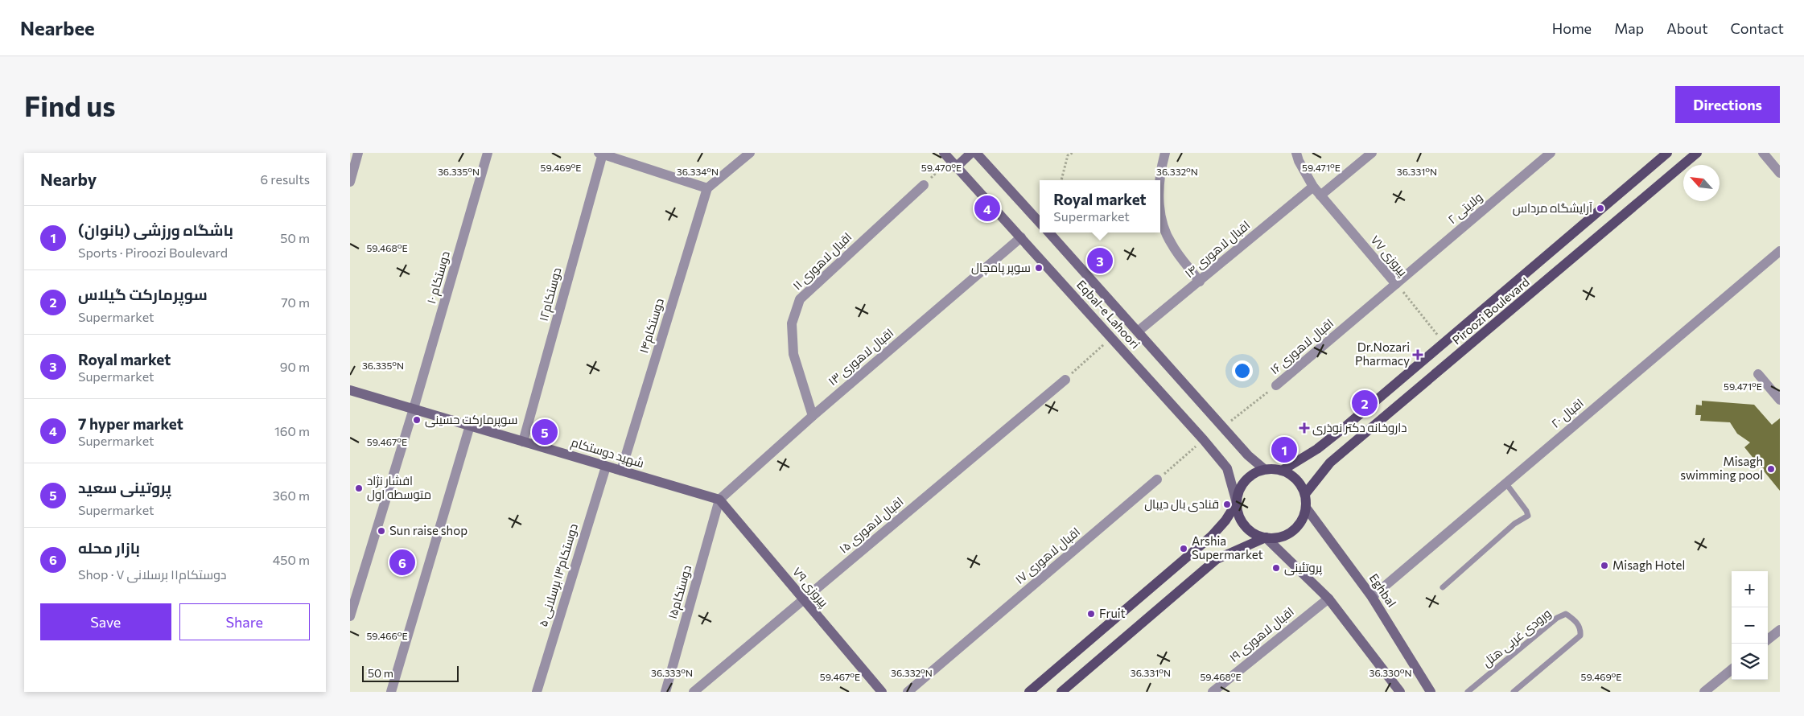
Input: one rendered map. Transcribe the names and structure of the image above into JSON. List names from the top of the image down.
{
  "streets": {
    "main road": ["Piroozi Boulevard"],
    "street": [
      "ولایتی ۲",
      "اقبال لاهوری ۱۴",
      "پیروزی ۷۷",
      "اقبال لاهوری ۱۱",
      "دوستکام ۱۰",
      "دوستکام۱۲",
      "Eqbal-e Lahoori",
      "دوستکام۱۴",
      "اقبال لاهوری ۱۶",
      "اقبال لاهوری ۱۳",
      "اقبال ۲۰",
      "شهید دوستکام",
      "اقبال لاهوری ۱۵",
      "اقبال لاهوری ۱۷",
      "دوستکام۱۳ برسلانی ۵",
      "پیروزی ۷۹",
      "Eghbal",
      "دوستکام۱۵",
      "اقبال لاهوری ۱۹"
    ],
    "lane": ["ورودی غربی هتل"]
  },
  "crossings": [
    ["ولایتی ۲", "پیروزی ۷۷"],
    ["ولایتی ۲", "اقبال لاهوری ۱۶"],
    ["اقبال لاهوری ۱۴", "پیروزی ۷۷"],
    ["اقبال لاهوری ۱۴", "Eqbal-e Lahoori"],
    ["پیروزی ۷۷", "Piroozi Boulevard"],
    ["پیروزی ۷۷", "اقبال لاهوری ۱۶"],
    ["اقبال لاهوری ۱۱", "اقبال لاهوری ۱۳"],
    ["دوستکام ۱۰", "شهید دوستکام"],
    ["دوستکام۱۲", "شهید دوستکام"],
    ["Piroozi Boulevard", "Eqbal-e Lahoori"],
    ["Piroozi Boulevard", "Eghbal"],
    ["Eqbal-e Lahoori", "اقبال لاهوری ۱۶"],
    ["Eqbal-e Lahoori", "اقبال لاهوری ۱۳"],
    ["Eqbal-e Lahoori", "Eghbal"],
    ["دوستکام۱۴", "شهید دوستکام"],
    ["اقبال لاهوری ۱۳", "شهید دوستکام"],
    ["اقبال لاهوری ۱۳", "پیروزی ۷۹"],
    ["اقبال لاهوری ۱۳", "دوستکام۱۵"],
    ["اقبال ۲۰", "Eghbal"],
    ["شهید دوستکام", "دوستکام۱۳ برسلانی ۵"],
    ["شهید دوستکام", "پیروزی ۷۹"],
    ["شهید دوستکام", "دوستکام۱۵"],
    ["اقبال لاهوری ۱۵", "پیروزی ۷۹"],
    ["پیروزی ۷۹", "دوستکام۱۵"]
  ],
  "places": {
    "other": [
      "آرایشگاه مرداس",
      "سوپر‌ پامچال",
      "سوپرمارکت حسینی",
      "Misagh swimming pool",
      "افشار نژاد متوسطه اول",
      "قنادی بال دیبال",
      "Sun raise shop",
      "Arshia Supermarket",
      "Misagh Hotel",
      "پروتئینی",
      "Fruit"
    ],
    "health": ["Dr.Nozari Pharmacy", "داروخانه دکتر نوذری"]
  },
  "scale_bar": "50 m",
  "north": "top left",
  "page": {
    "header": "Nearbee",
    "nav": [
      "Home",
      "Map",
      "About",
      "Contact"
    ],
    "buttons": [
      "Directions",
      ["Save", "Share"]
    ],
    "title": "Find us",
    "heading": ["Nearby", "6 results"],
    "popup": ["Royal market", "Supermarket"],
    "pins": [
      "4",
      "3",
      "2",
      "5",
      "1",
      "6"
    ],
    "list": [
      {
        "mark": "1",
        "name": "باشگاه ورزشی (بانوان)",
        "note": "Sports · Piroozi Boulevard",
        "value": "50 m"
      },
      {
        "mark": "2",
        "name": "سوپرمارکت گیلاس",
        "note": "Supermarket",
        "value": "70 m"
      },
      {
        "mark": "3",
        "name": "Royal market",
        "note": "Supermarket",
        "value": "90 m"
      },
      {
        "mark": "4",
        "name": "7 hyper market",
        "note": "Supermarket",
        "value": "160 m"
      },
      {
        "mark": "5",
        "name": "پروتینی سعید",
        "note": "Supermarket",
        "value": "360 m"
      },
      {
        "mark": "6",
        "name": "بازار محله",
        "note": "Shop · دوستکام۱۱ برسلانی ۷",
        "value": "450 m"
      }
    ],
    "map_buttons": ["+", "−"],
    "scale": "50 m"
  },
  "coordinates": [
    "59.470°E",
    "59.469°E",
    "59.471°E",
    "36.335°N",
    "36.334°N",
    "36.332°N",
    "36.331°N",
    "59.468°E",
    "59.467°E",
    "59.466°E",
    "36.333°N",
    "36.330°N"
  ]
}
